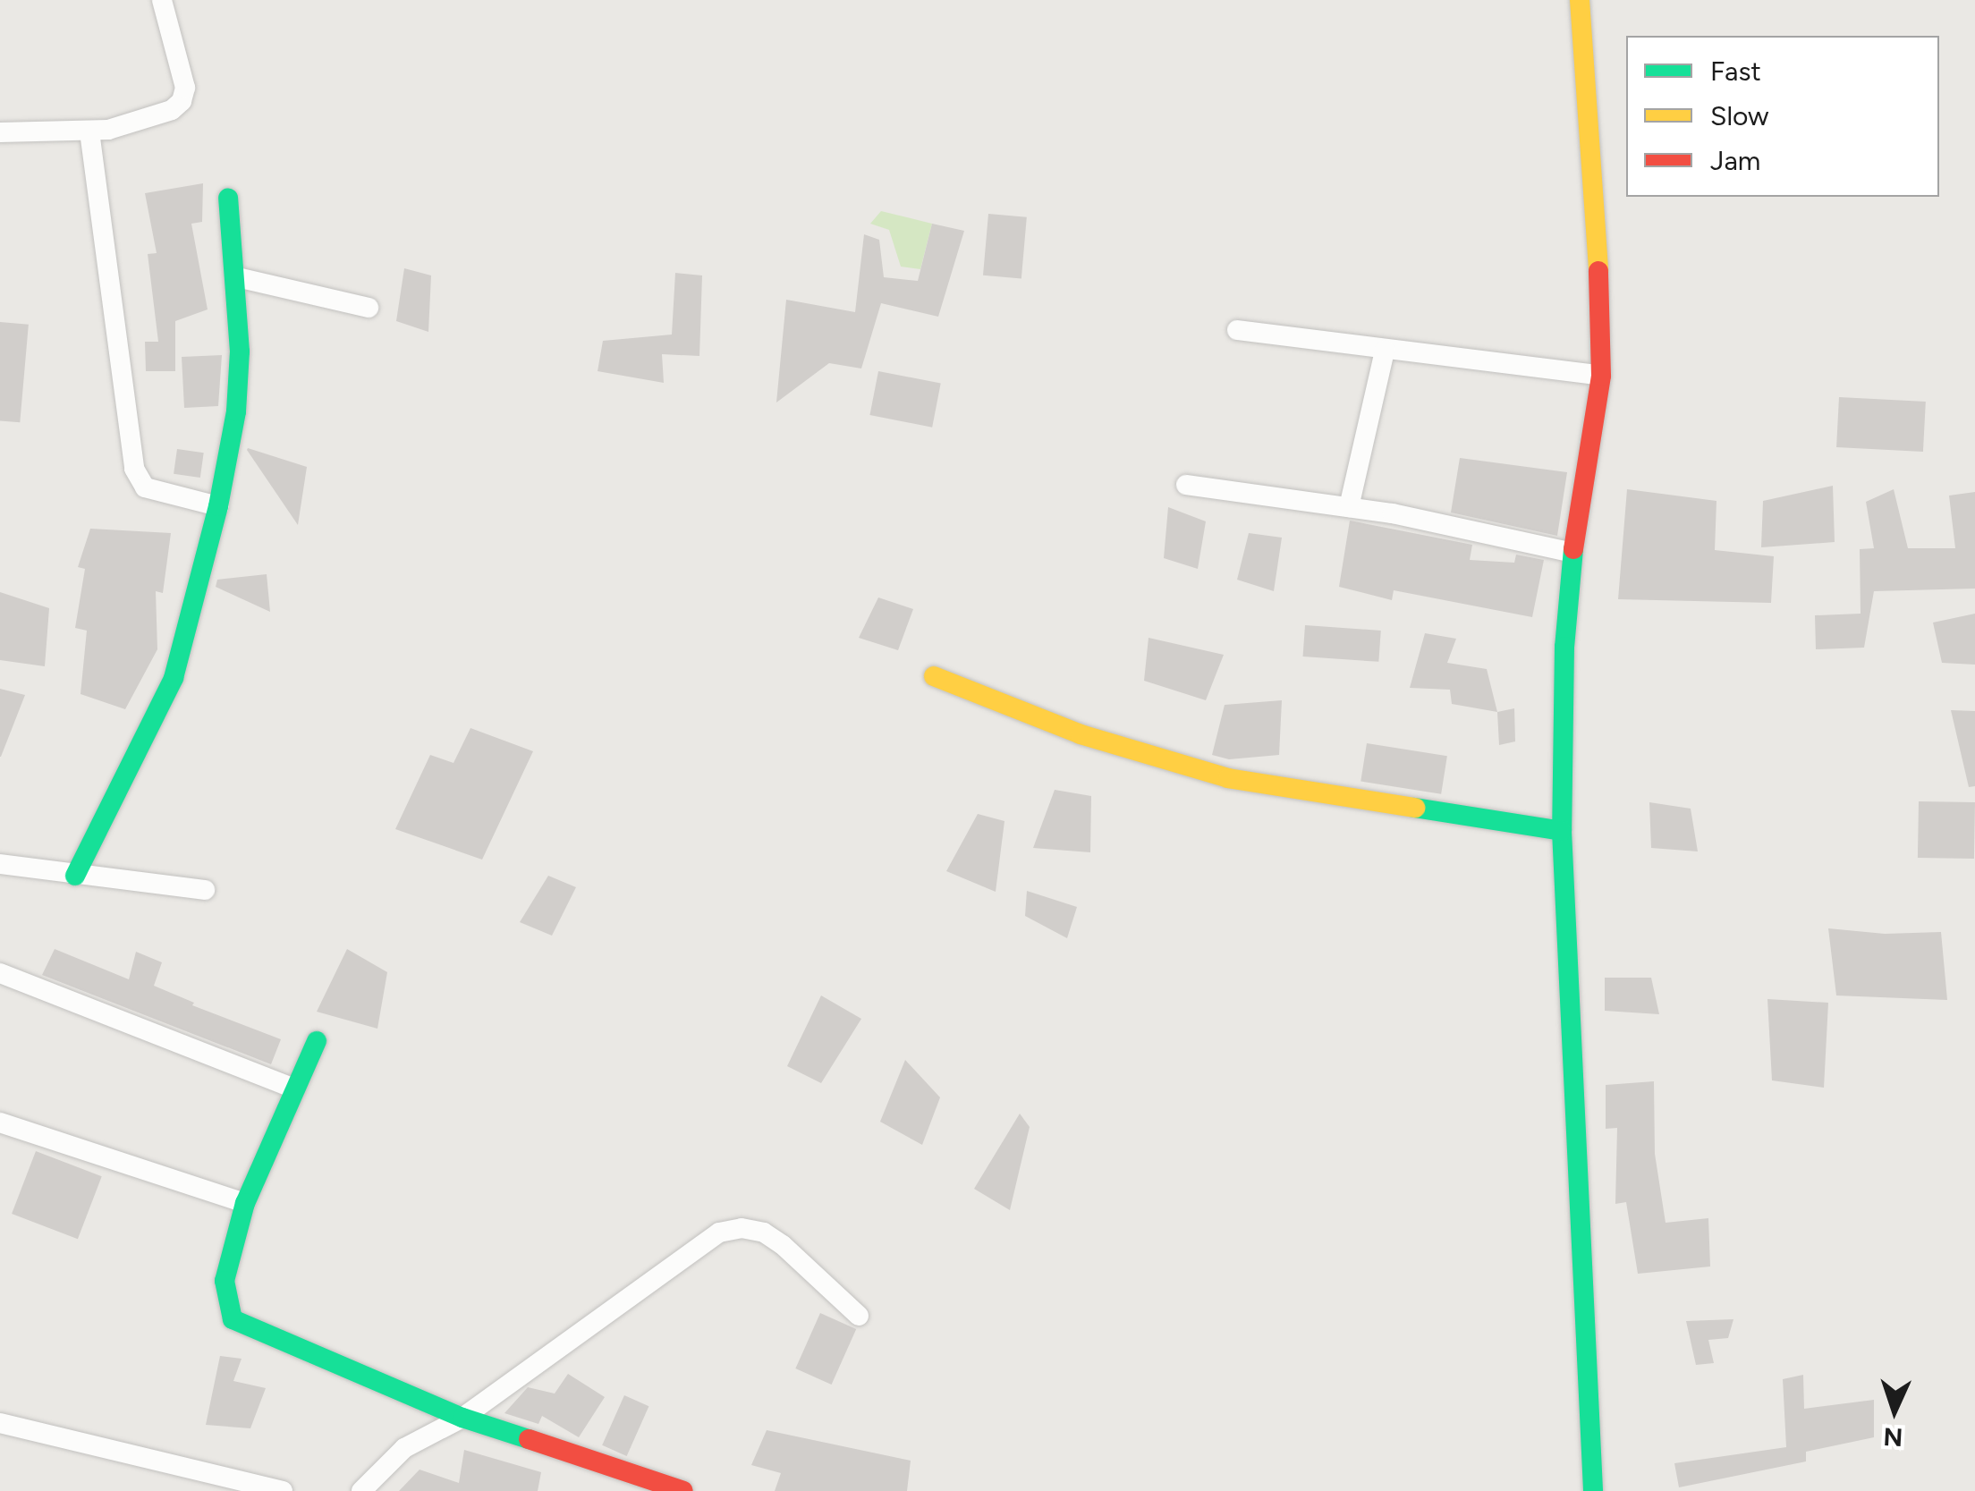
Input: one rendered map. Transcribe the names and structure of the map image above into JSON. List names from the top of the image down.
{
  "legend": ["Fast", "Slow", "Jam"],
  "north": "bottom"
}
